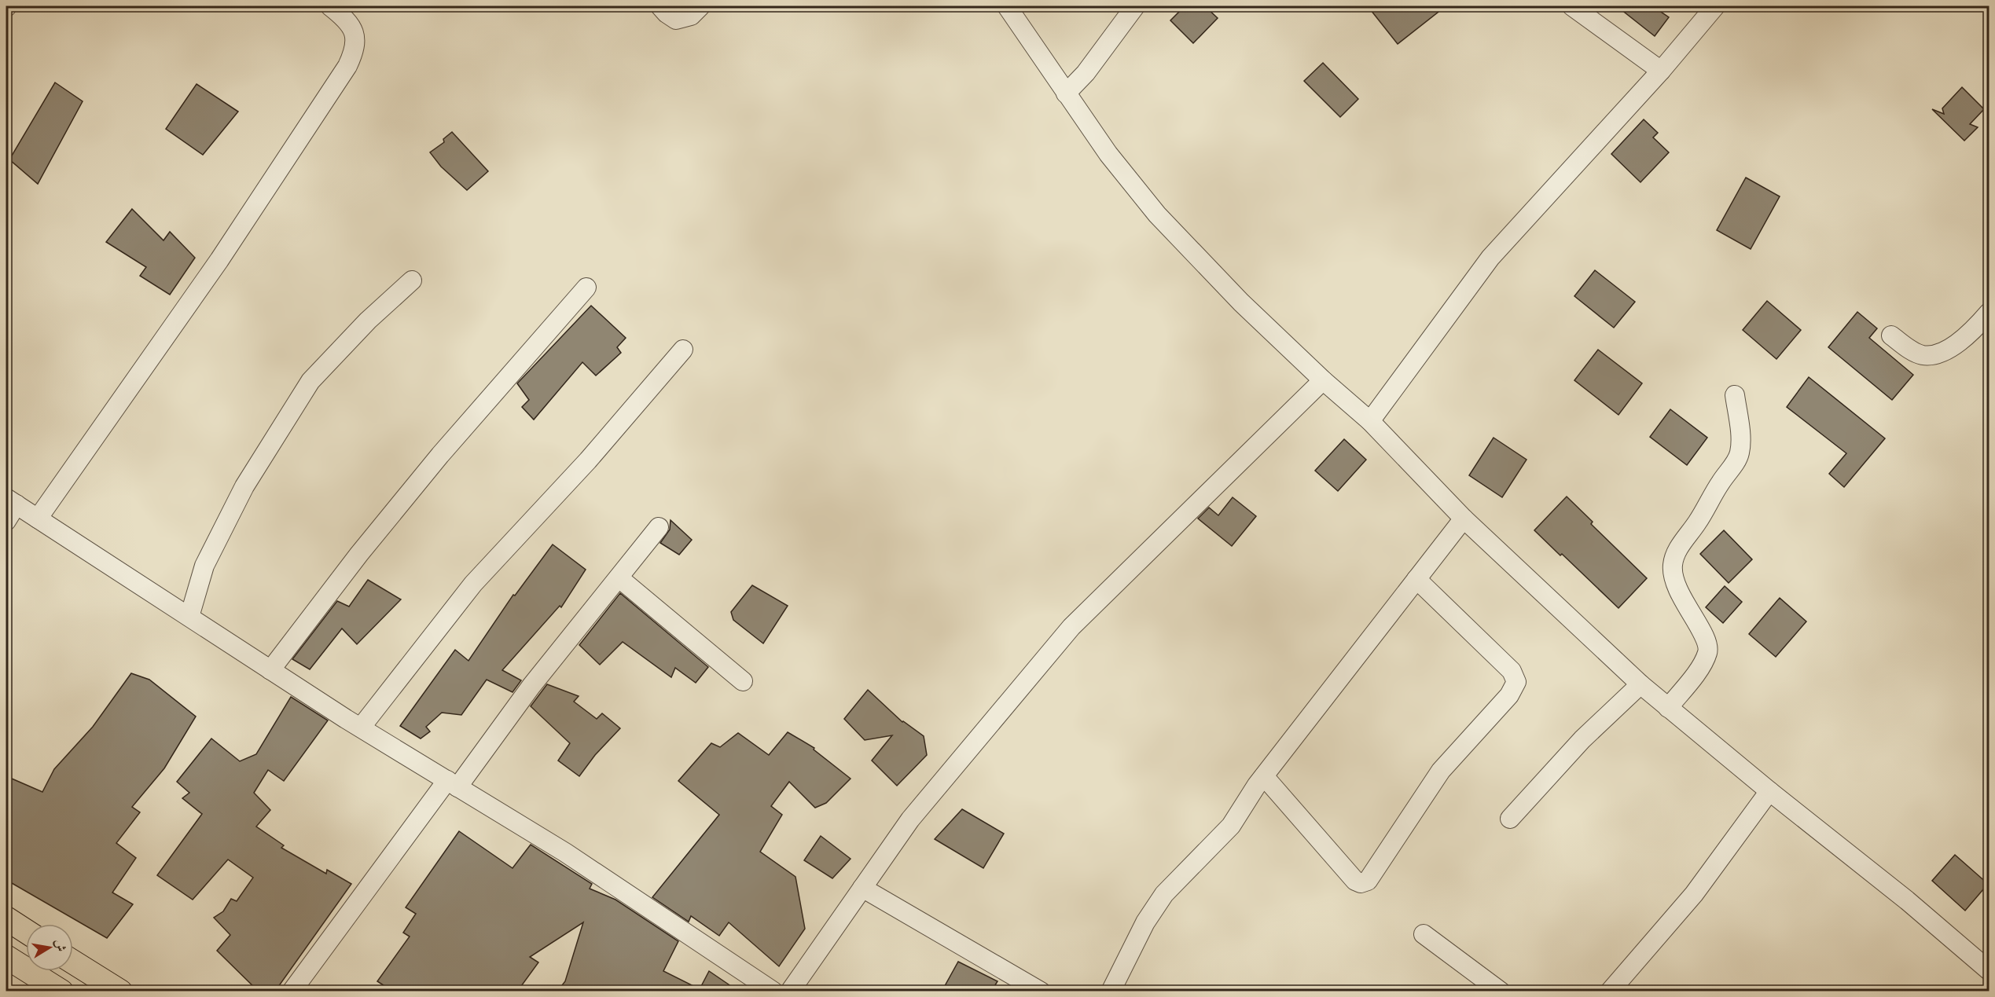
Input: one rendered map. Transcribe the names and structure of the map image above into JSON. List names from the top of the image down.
{
  "north": "right"
}
